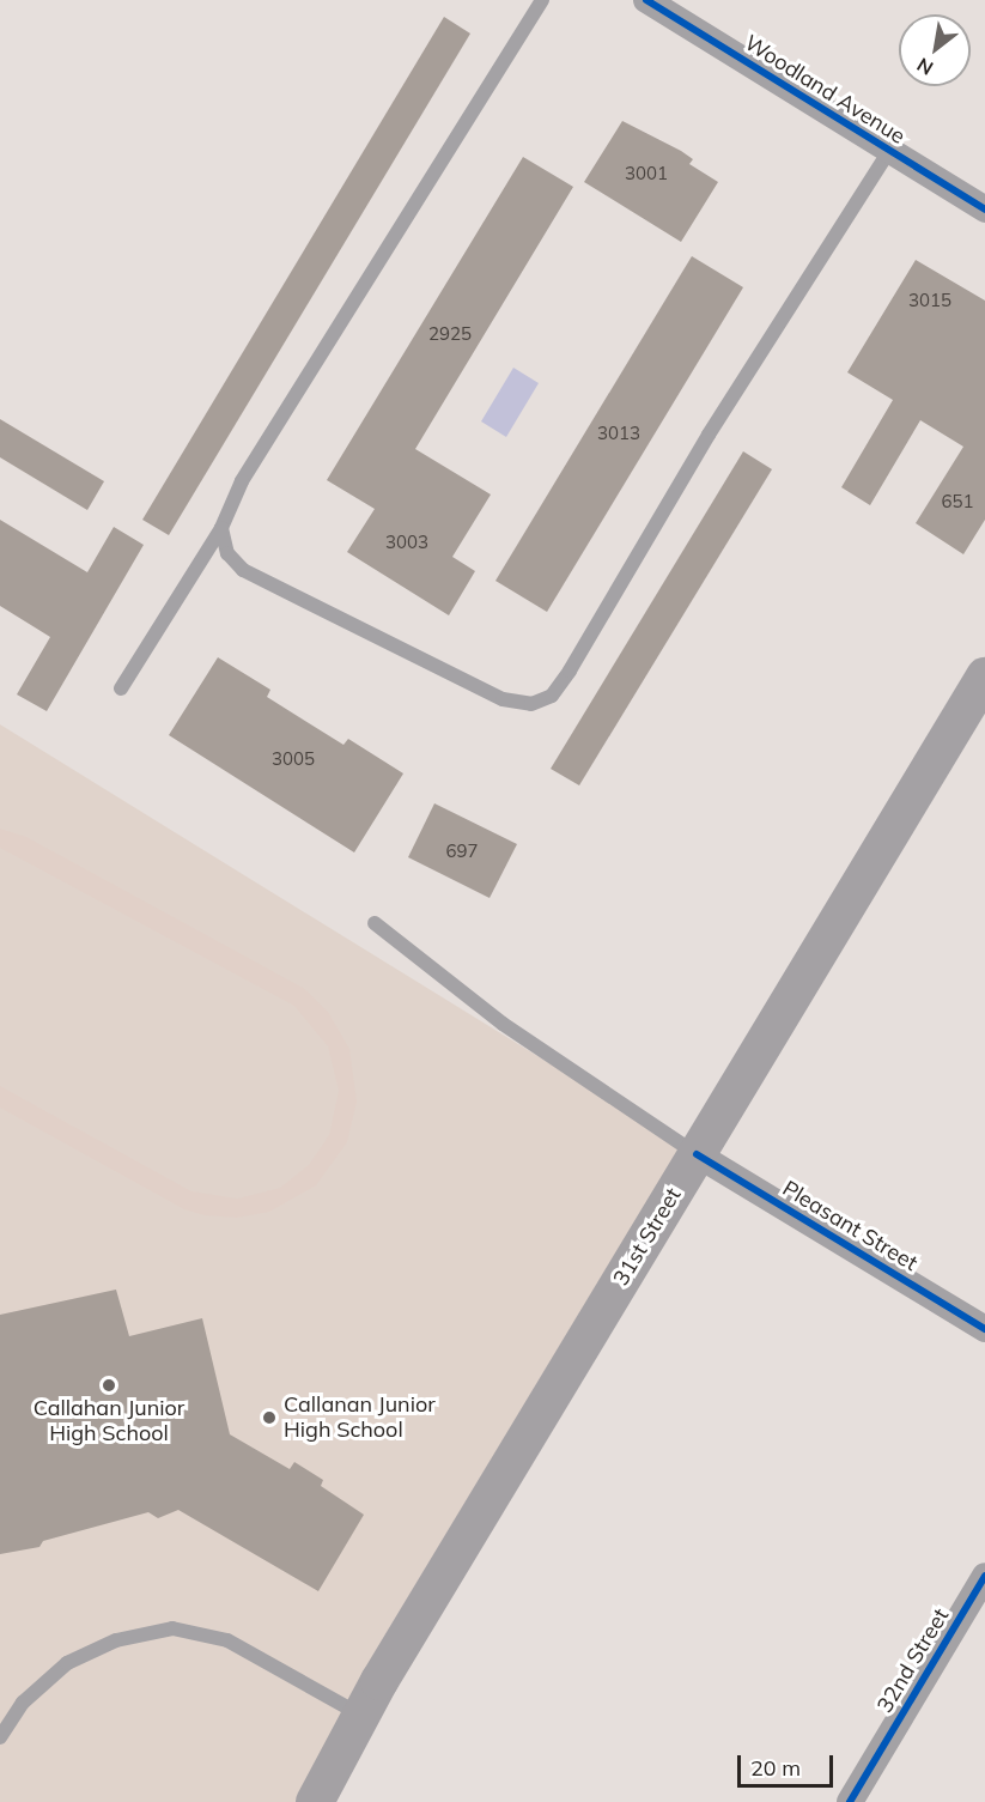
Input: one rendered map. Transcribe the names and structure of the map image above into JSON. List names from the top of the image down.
{
  "streets": {
    "main road": ["31st Street"],
    "street": ["Woodland Avenue", "Pleasant Street", "32nd Street"]
  },
  "crossings": [
    ["Pleasant Street", "31st Street"]
  ],
  "places": ["Callahan Junior High School", "Callanan Junior High School"],
  "house_numbers": [
    "3001",
    "3015",
    "2925",
    "3013",
    "651",
    "3003",
    "3005",
    "697"
  ],
  "scale_bar": "20 m",
  "north": "bottom left"
}
